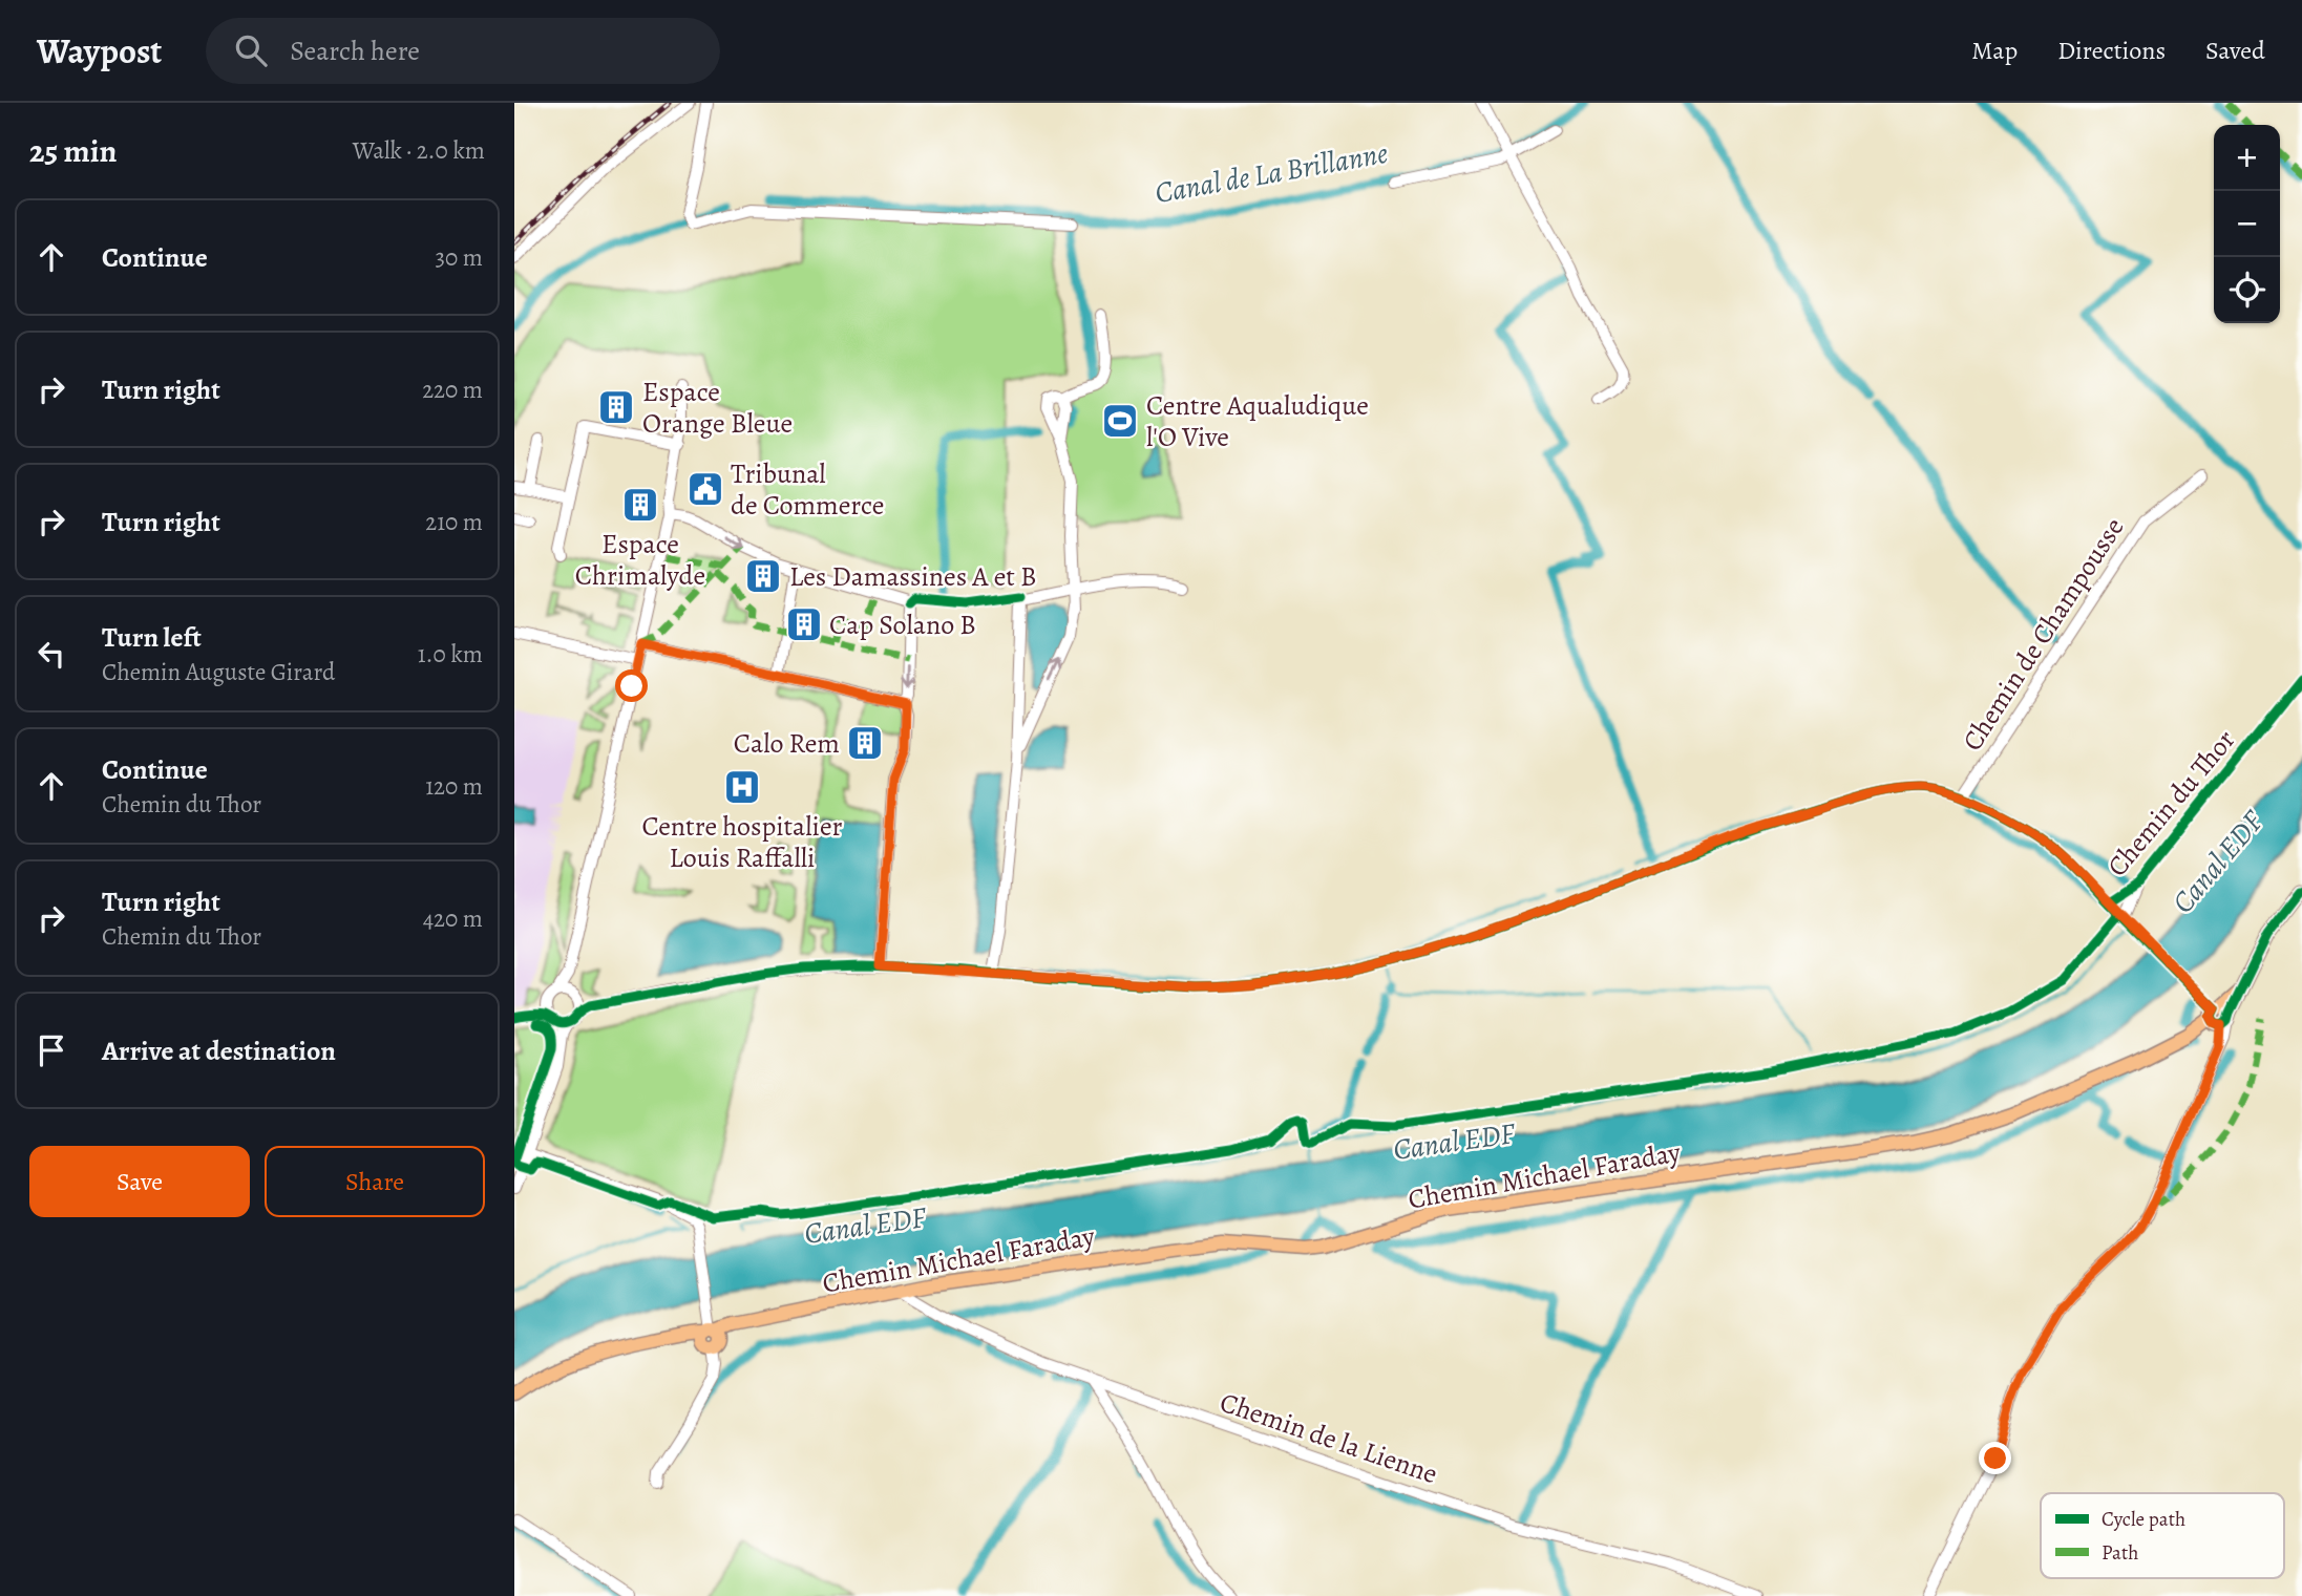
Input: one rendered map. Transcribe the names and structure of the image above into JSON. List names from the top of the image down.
{
  "streets": {
    "main road": ["Chemin Michael Faraday"],
    "street": ["Chemin de Champousse", "Chemin du Thor", "Chemin de la Lienne"]
  },
  "crossings": [
    ["Chemin du Thor", "Chemin Michael Faraday"],
    ["Chemin Michael Faraday", "Chemin de la Lienne"]
  ],
  "water": ["Canal de La Brillanne", "Canal EDF"],
  "places": {
    "building": [
      "Espace Orange Bleue",
      "Espace Chrimalyde",
      "Les Damassines A et B",
      "Cap Solano B",
      "Calo Rem"
    ],
    "sports": ["Centre Aqualudique l'O Vive"],
    "public building": ["Tribunal de Commerce"],
    "hospital": ["Centre hospitalier Louis Raffalli"]
  },
  "legend": ["Cycle path", "Path"],
  "page": {
    "header": "Waypost",
    "search": "Search here",
    "nav": ["Map", "Directions", "Saved"],
    "heading": ["25 min", "Walk · 2.0 km"],
    "map_buttons": ["+", "−"],
    "list": [
      ["Continue", "30 m"],
      ["Turn right", "220 m"],
      ["Turn right", "210 m"],
      ["Turn left", "Chemin Auguste Girard", "1.0 km"],
      ["Continue", "Chemin du Thor", "120 m"],
      ["Turn right", "Chemin du Thor", "420 m"],
      "Arrive at destination"
    ],
    "buttons": ["Save", "Share"]
  }
}
